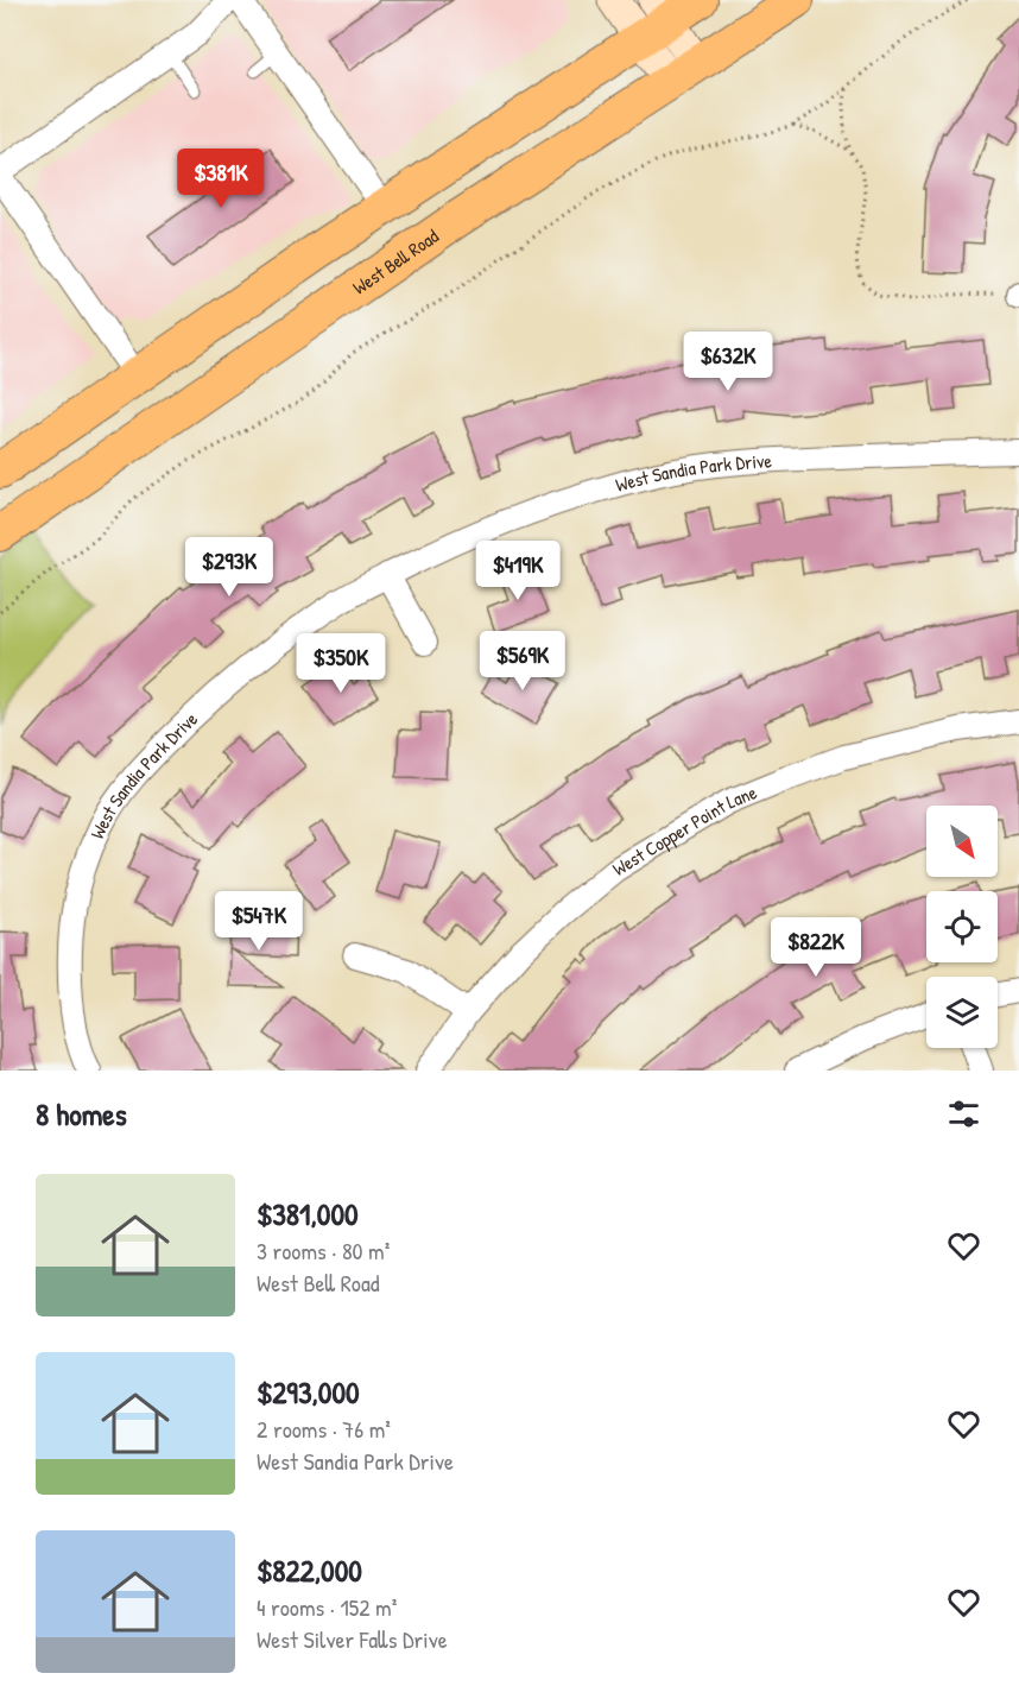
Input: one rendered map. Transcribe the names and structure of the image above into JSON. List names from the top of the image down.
{
  "streets": {
    "main road": ["West Bell Road"],
    "street": ["West Sandia Park Drive", "West Copper Point Lane"]
  },
  "north": "bottom right",
  "page": {
    "price": [
      "$381K",
      "$632K",
      "$293K",
      "$419K",
      "$569K",
      "$350K",
      "$547K",
      "$822K"
    ],
    "heading": "8 homes",
    "list": [
      {
        "name": "$381,000",
        "note": "3 rooms · 80 m² · West Bell Road"
      },
      {
        "name": "$293,000",
        "note": "2 rooms · 76 m² · West Sandia Park Drive"
      },
      {
        "name": "$822,000",
        "note": "4 rooms · 152 m² · West Silver Falls Drive"
      }
    ]
  }
}
